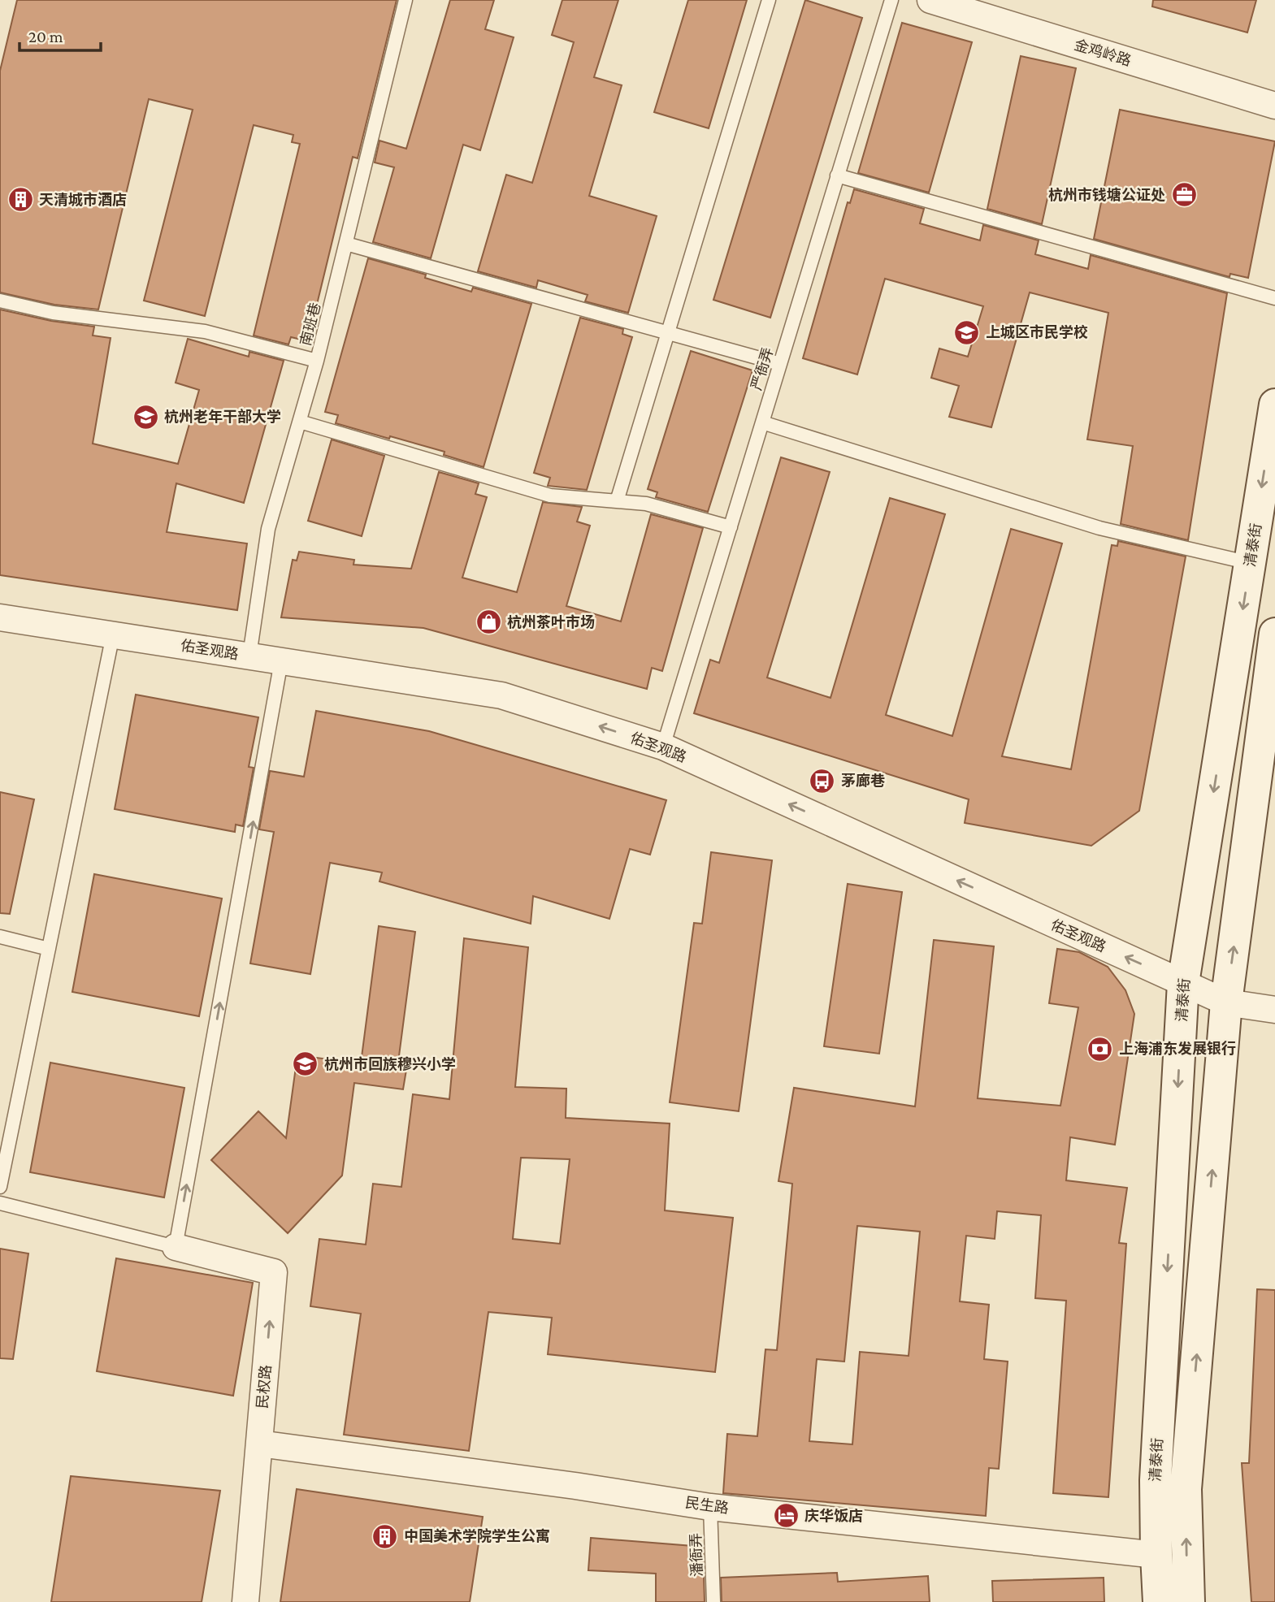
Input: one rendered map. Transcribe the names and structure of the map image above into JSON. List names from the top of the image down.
{
  "streets": {
    "main road": ["清泰街"],
    "street": [
      "金鸡岭路",
      "佑圣观路",
      "民权路",
      "民生路"
    ],
    "lane": ["南班巷", "严衙弄", "潘衙弄"]
  },
  "crossings": [
    ["南班巷", "佑圣观路"],
    ["严衙弄", "佑圣观路"],
    ["清泰街", "佑圣观路"],
    ["清泰街", "民生路"],
    ["民权路", "民生路"],
    ["民生路", "潘衙弄"]
  ],
  "one_way": ["佑圣观路"],
  "places": {
    "office": ["杭州市钱塘公证处"],
    "building": ["天清城市酒店", "中国美术学院学生公寓"],
    "school or university": ["上城区市民学校", "杭州老年干部大学", "杭州市回族穆兴小学"],
    "shop": ["杭州茶叶市场"],
    "bus stop": ["茅廊巷"],
    "bank": ["上海浦东发展银行"],
    "hotel": ["庆华饭店"]
  },
  "scale_bar": "20 m"
}
